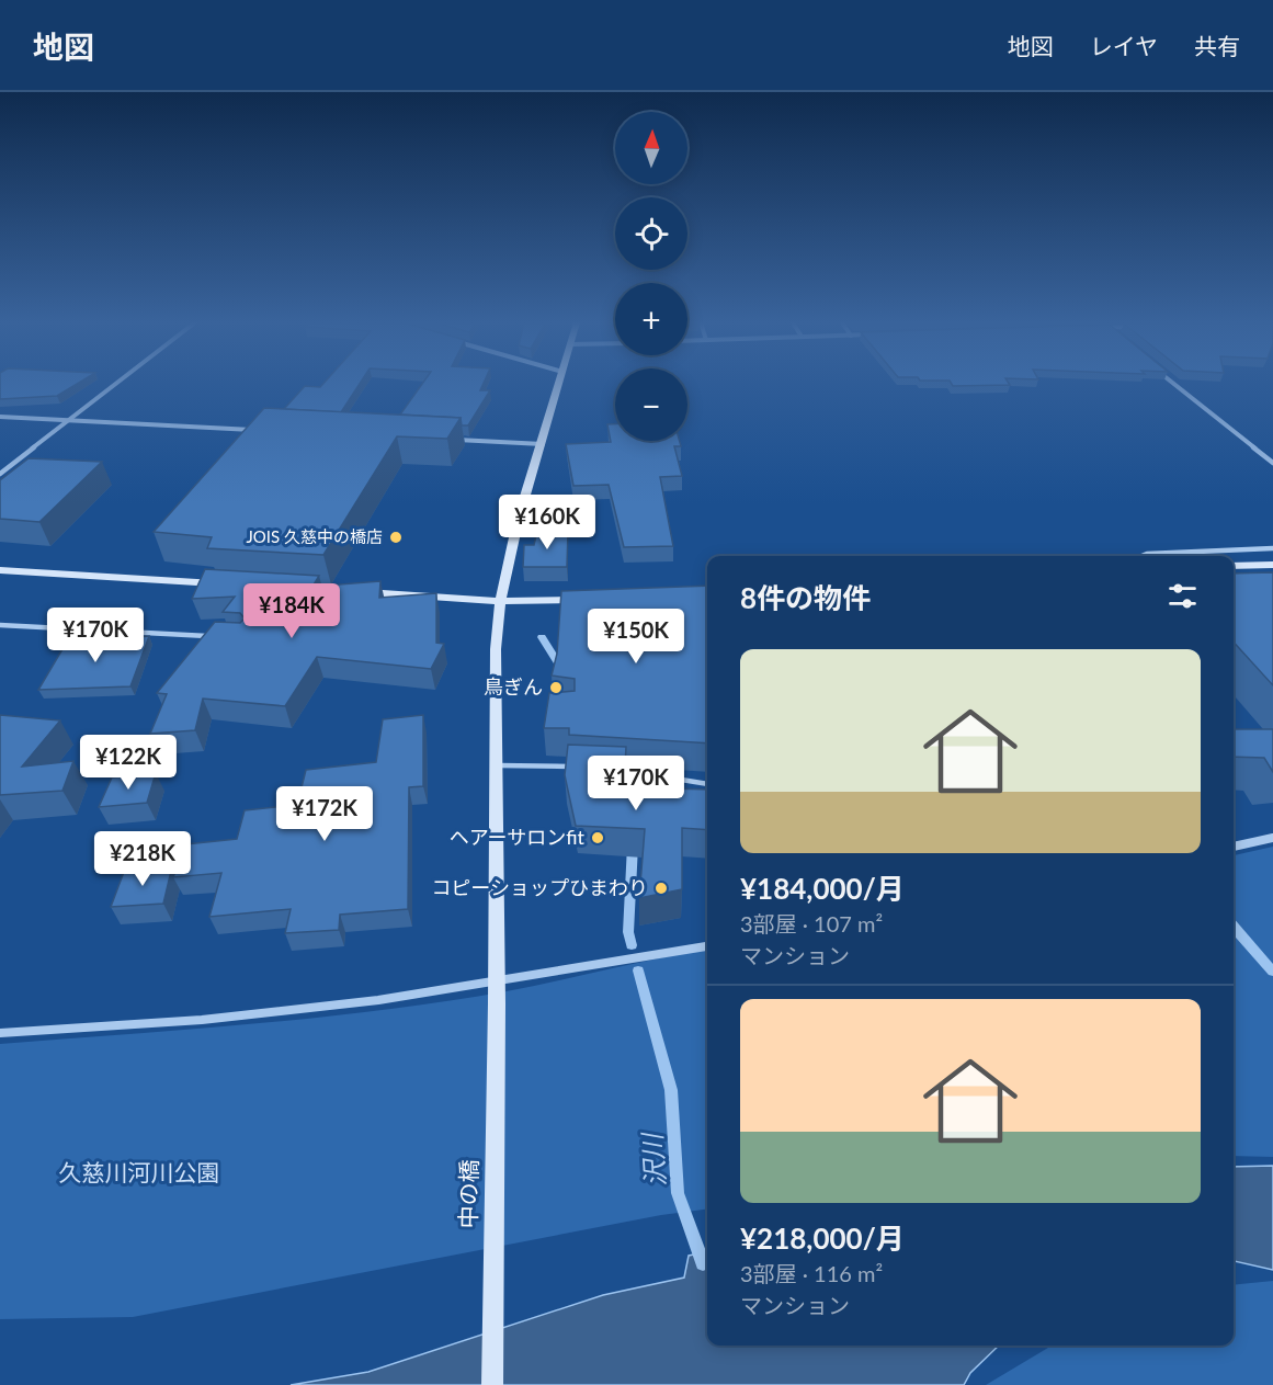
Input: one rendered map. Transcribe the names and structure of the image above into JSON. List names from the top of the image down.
{
  "streets": {
    "street": ["中の橋"]
  },
  "water": ["沢川"],
  "parks": ["久慈川河川公園"],
  "places": [
    "JOIS 久慈中の橋店",
    "鳥ぎん",
    "ヘアーサロンfit",
    "コピーショップひまわり"
  ],
  "north": "top",
  "page": {
    "header": "地図",
    "nav": ["地図", "レイヤ", "共有"],
    "map_buttons": ["+", "−"],
    "price": [
      "¥160K",
      "¥184K",
      "¥170K",
      "¥150K",
      "¥122K",
      "¥170K",
      "¥172K",
      "¥218K"
    ],
    "heading": "8件の物件",
    "list": [
      {
        "name": "¥184,000/月",
        "note": "3部屋 · 107 m² · マンション"
      },
      {
        "name": "¥218,000/月",
        "note": "3部屋 · 116 m² · マンション"
      }
    ]
  }
}
